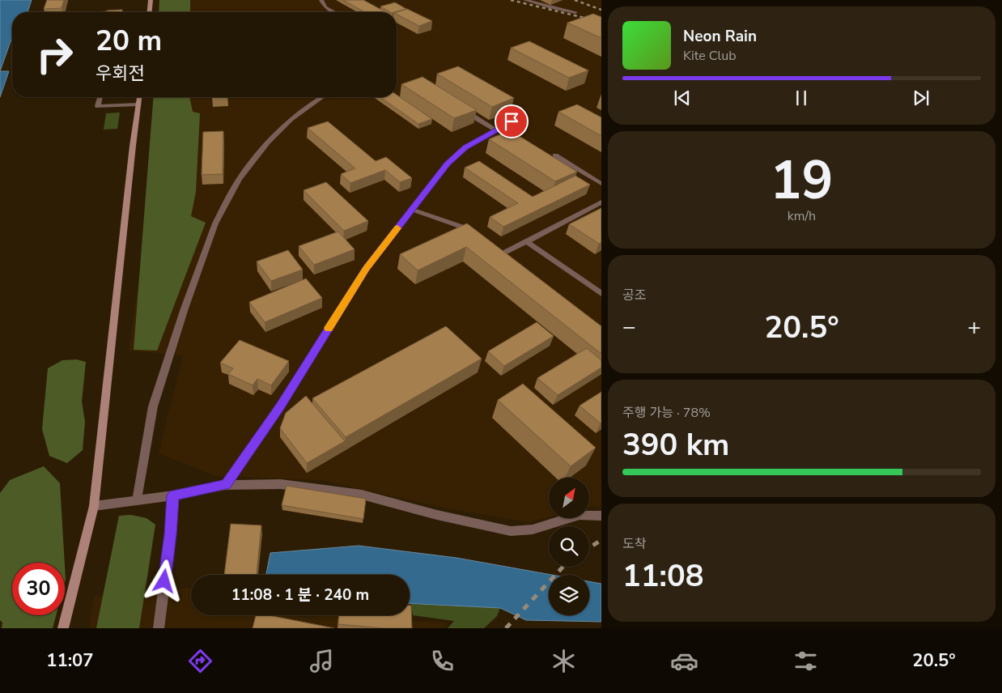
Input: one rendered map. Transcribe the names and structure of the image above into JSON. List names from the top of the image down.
{
  "north": "top right",
  "page": {
    "turn": ["20 m", "우회전"],
    "song": ["Neon Rain", "Kite Club"],
    "tile": [
      ["19", "km/h"],
      "공조",
      ["주행 가능 · 78%", "390 km"],
      ["도착", "11:08"]
    ],
    "heat": ["−", "20.5°", "+"],
    "limit": "30",
    "trip": "11:08 · 1 분 · 240 m",
    "tabs": ["11:07", "20.5°"]
  }
}
